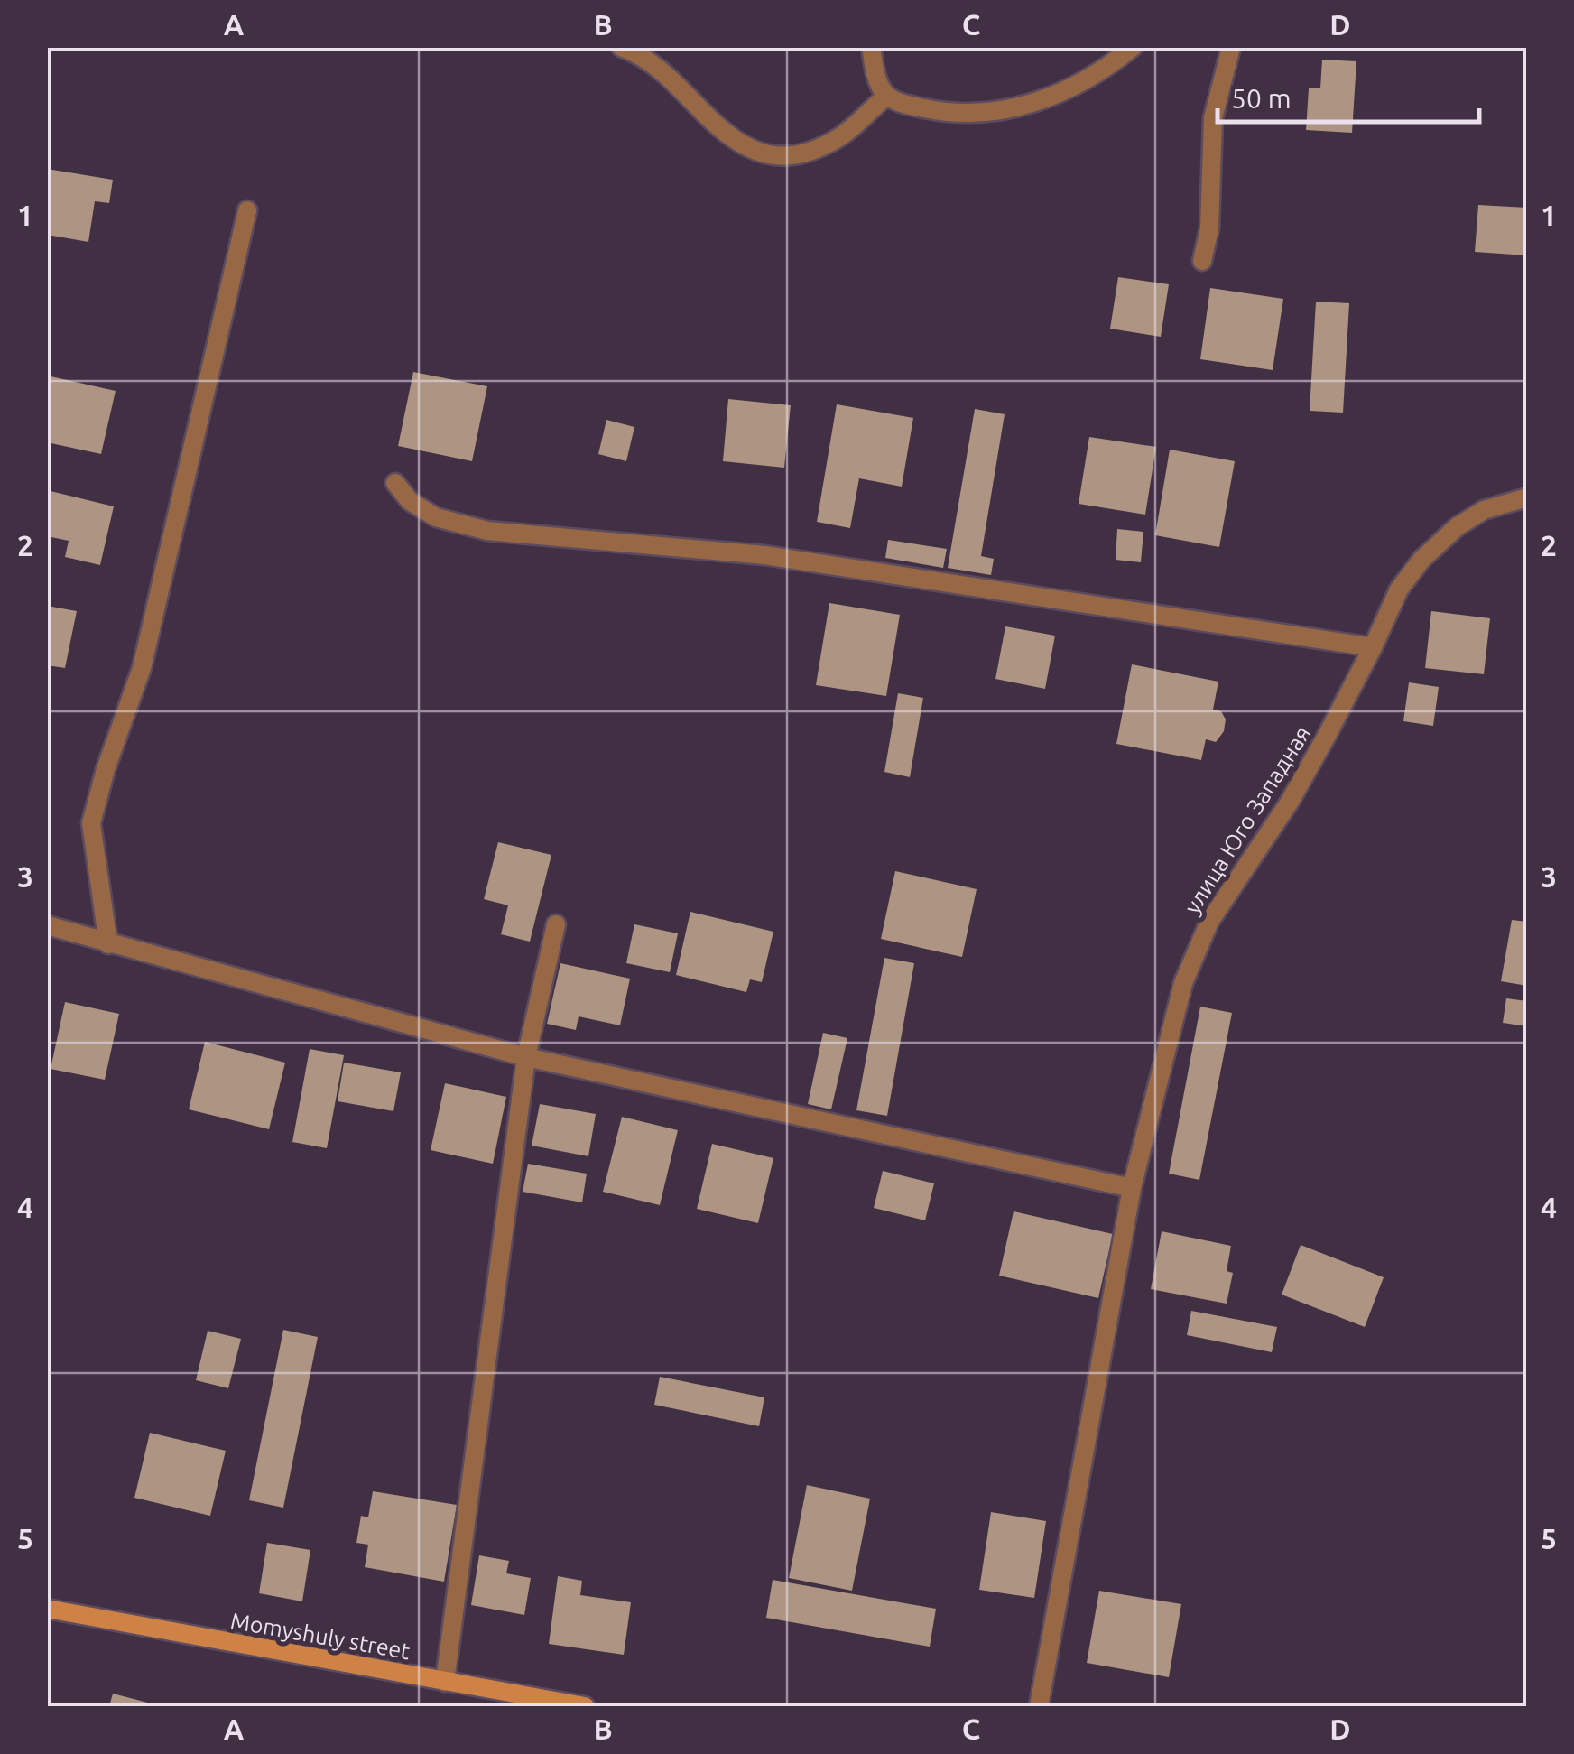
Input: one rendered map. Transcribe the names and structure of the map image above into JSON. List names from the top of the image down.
{
  "streets": {
    "main road": ["Momyshuly street"],
    "street": ["улица Юго Западная"]
  },
  "scale_bar": "50 m",
  "grid": {
    "columns": [
      "A",
      "B",
      "C",
      "D"
    ],
    "rows": [
      "1",
      "2",
      "3",
      "4",
      "5"
    ]
  }
}
